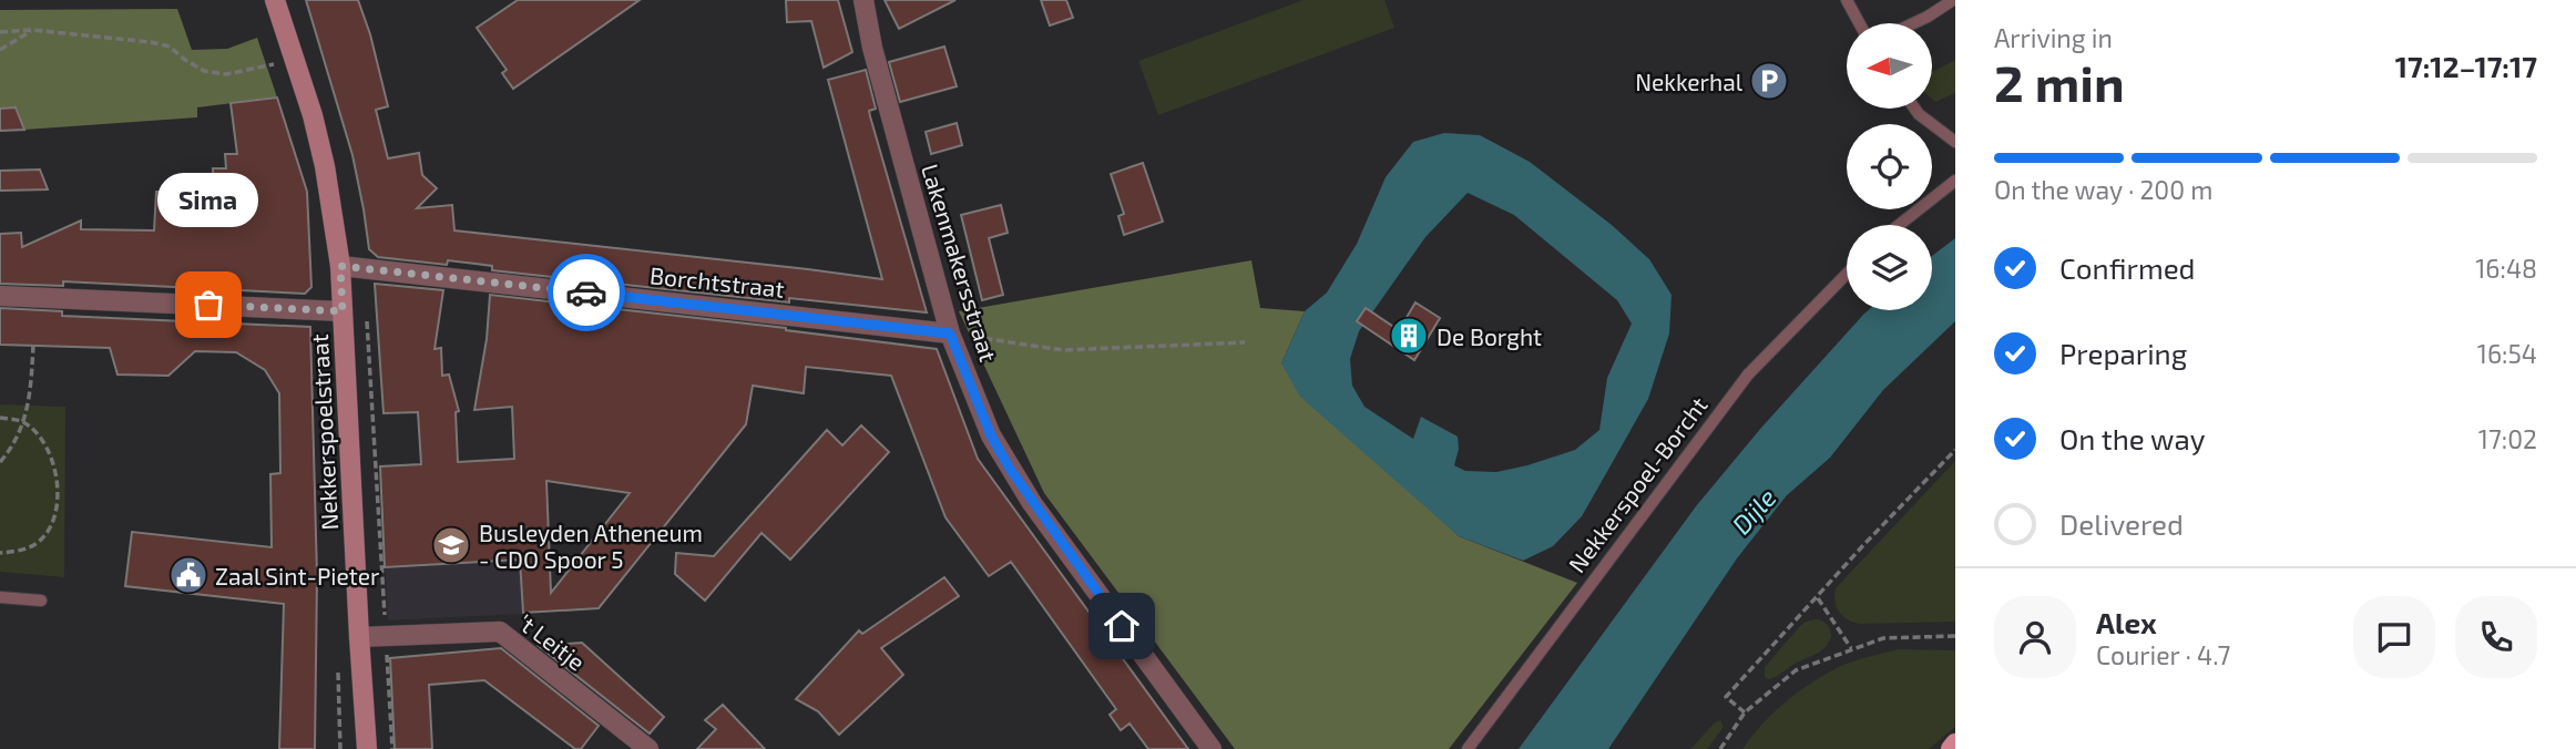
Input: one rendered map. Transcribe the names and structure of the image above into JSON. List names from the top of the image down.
{
  "streets": {
    "main road": ["Nekkerspoelstraat"],
    "street": ["Lakenmakersstraat", "Borchtstraat", "'t Leitje"],
    "lane": ["Nekkerspoel-Borcht"]
  },
  "crossings": [
    ["Lakenmakersstraat", "Borchtstraat"],
    ["Borchtstraat", "Nekkerspoelstraat"],
    ["Nekkerspoelstraat", "'t Leitje"]
  ],
  "water": ["Dijle"],
  "places": {
    "parking": ["Nekkerhal"],
    "other": ["Sima"],
    "building": ["De Borght"],
    "school or university": ["Busleyden Atheneum - CDO Spoor 5"],
    "public building": ["Zaal Sint-Pieter"]
  },
  "north": "left",
  "page": {
    "heading": ["2 min", "Arriving in", "17:12–17:17"],
    "panel": ["Alex", "Courier · 4.7"],
    "bar": "On the way · 200 m",
    "bubble": "Sima",
    "list": [
      ["Confirmed", "16:48"],
      ["Preparing", "16:54"],
      ["On the way", "17:02"],
      "Delivered"
    ]
  }
}
